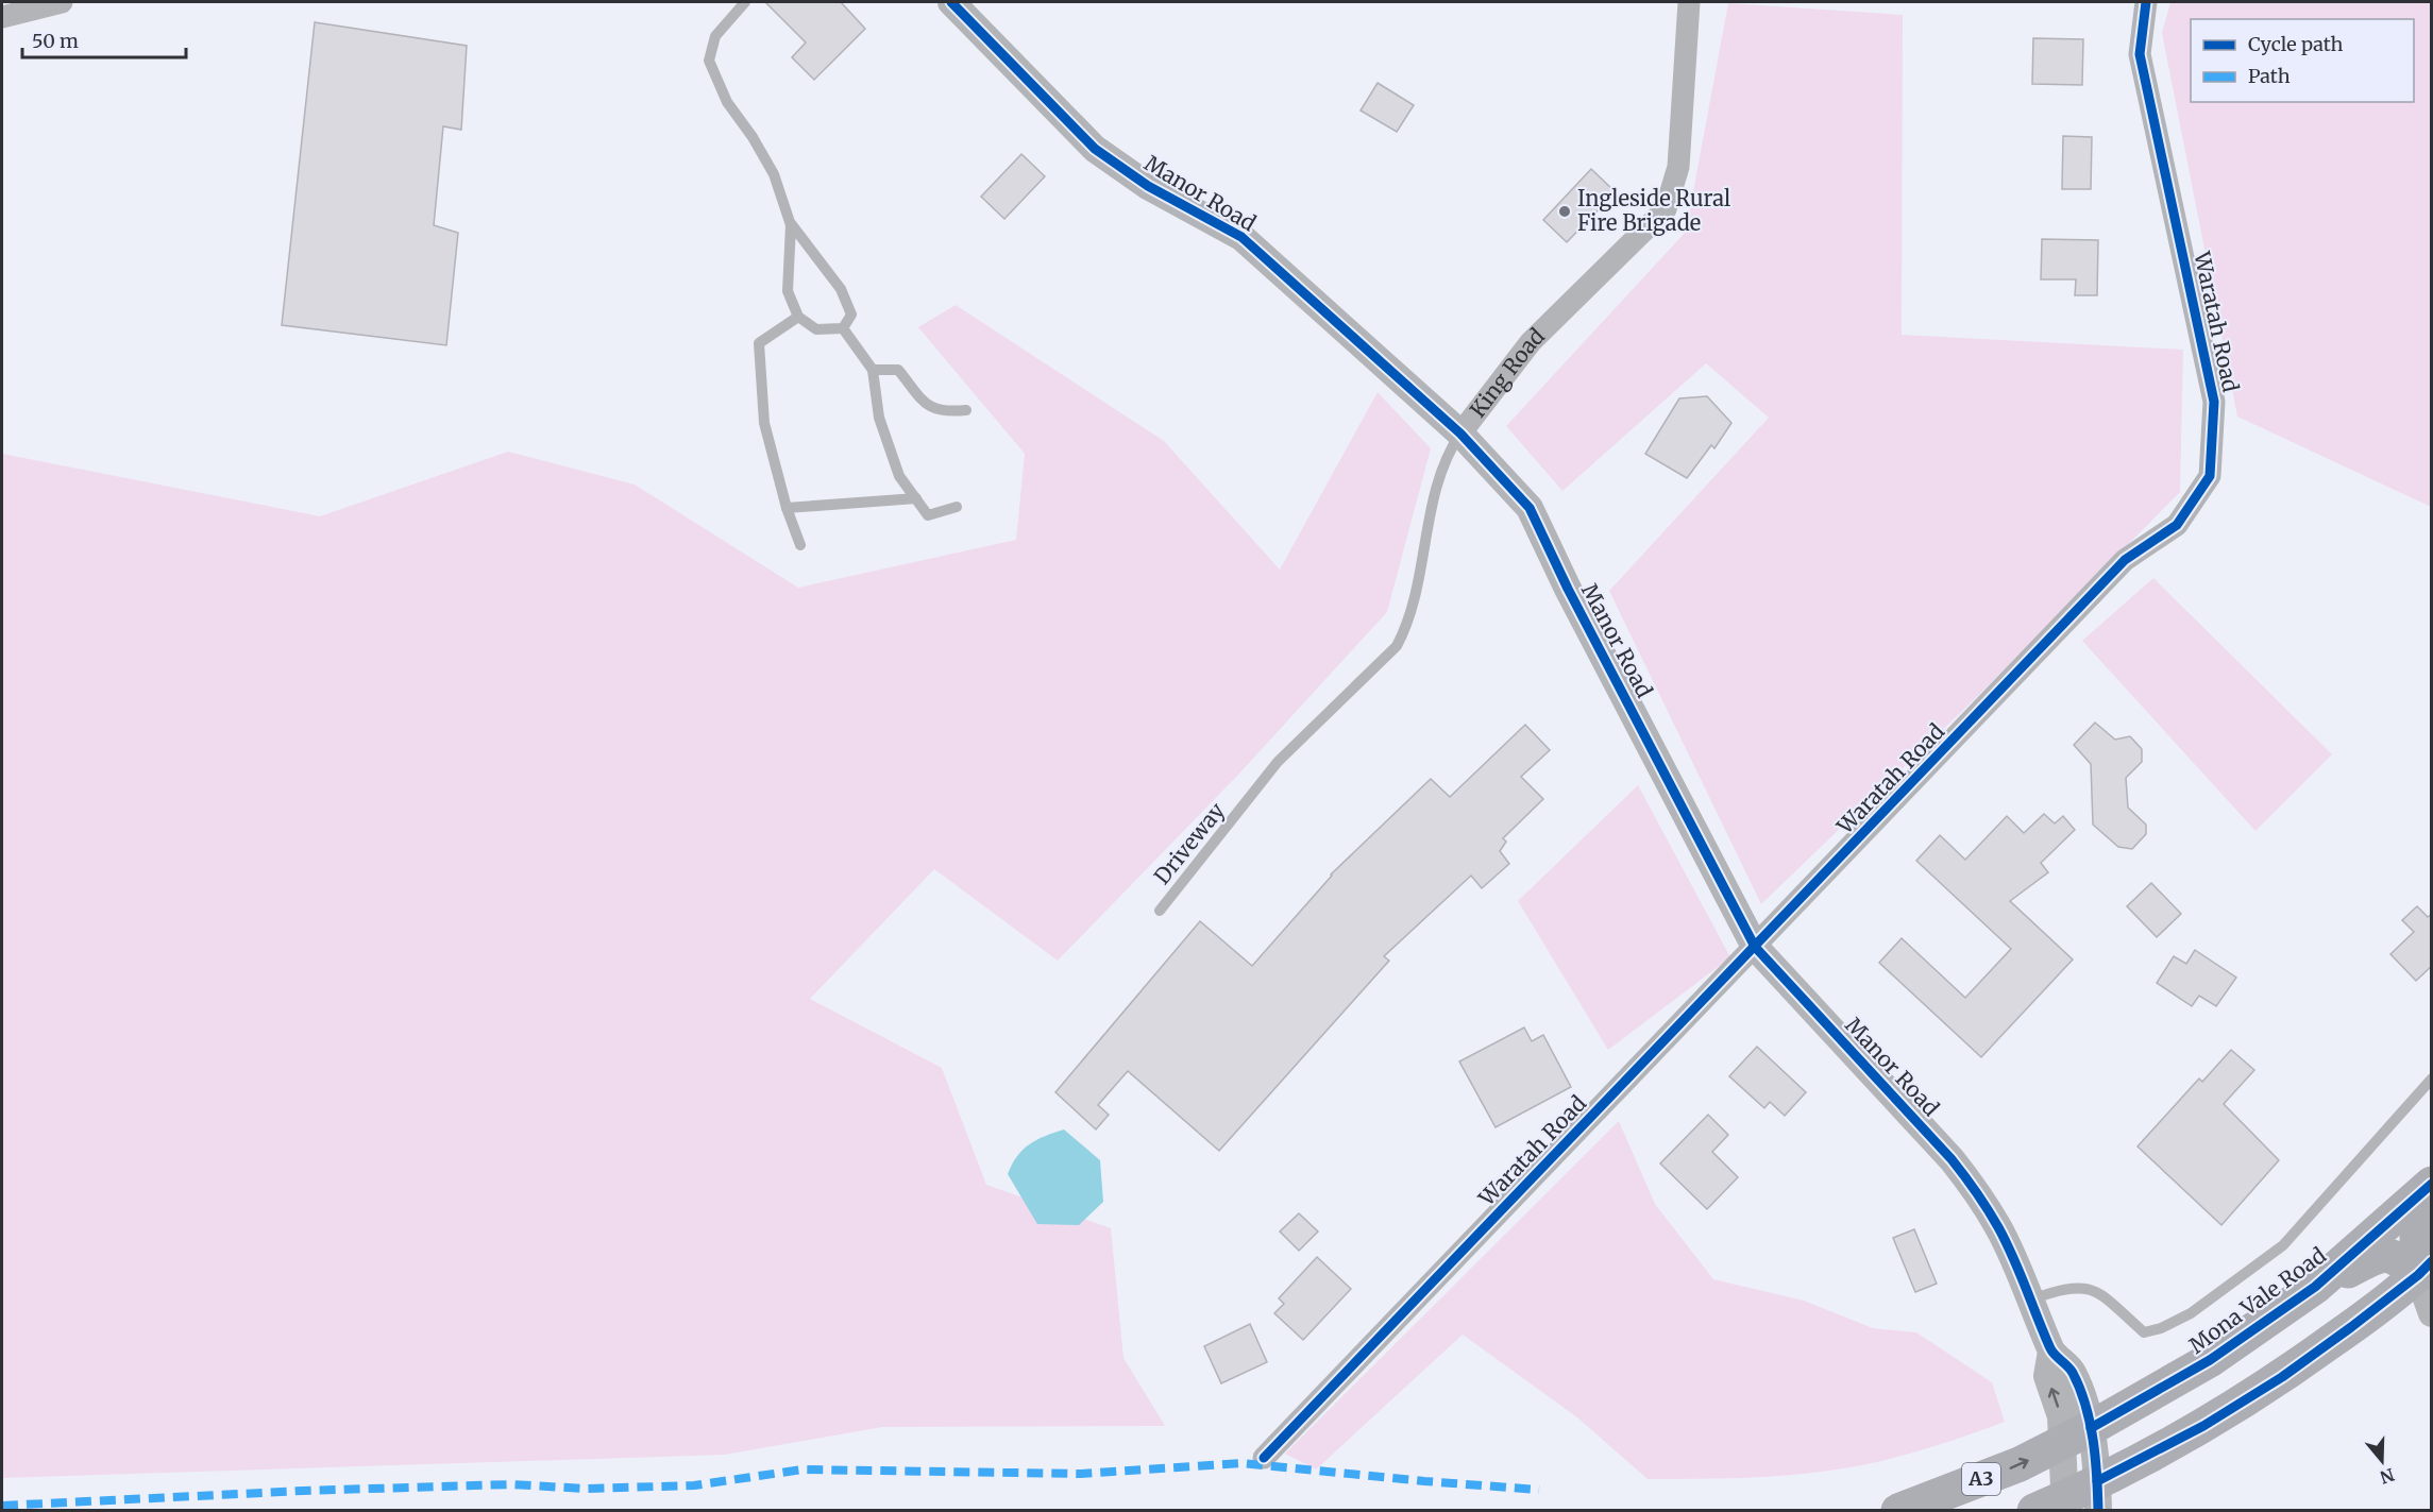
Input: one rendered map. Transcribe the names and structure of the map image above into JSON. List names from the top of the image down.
{
  "streets": {
    "highway": ["Mona Vale Road", "A3"],
    "street": ["Manor Road", "Waratah Road", "King Road"],
    "lane": ["Driveway"]
  },
  "crossings": [
    ["Manor Road", "Waratah Road"],
    ["Manor Road", "King Road"],
    ["Manor Road", "Mona Vale Road"],
    ["King Road", "Driveway"]
  ],
  "places": ["Ingleside Rural Fire Brigade"],
  "legend": ["Cycle path", "Path"],
  "scale_bar": "50 m",
  "north": "bottom"
}
